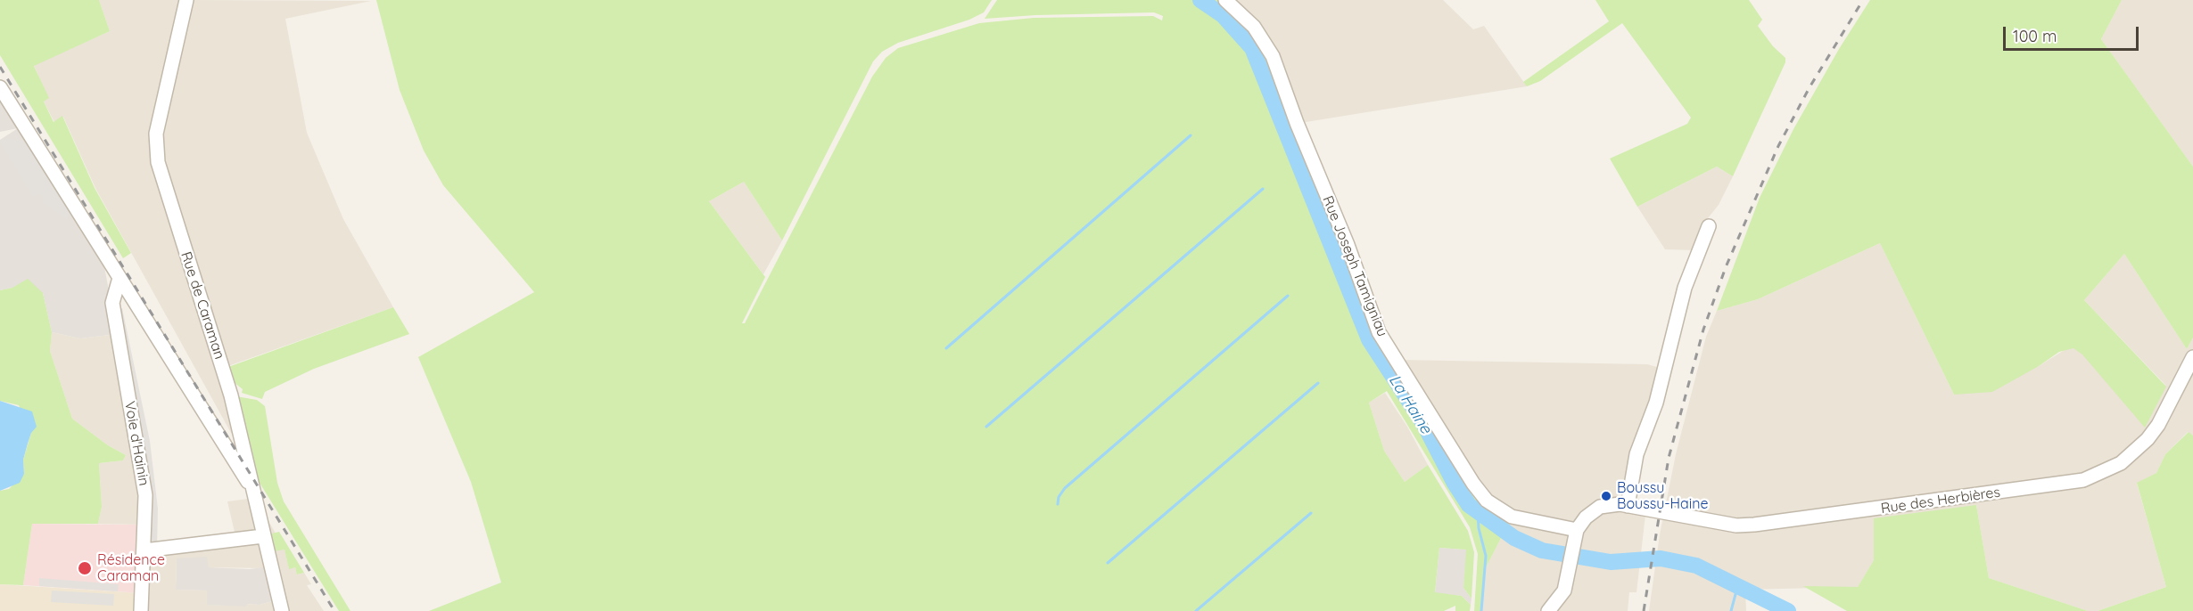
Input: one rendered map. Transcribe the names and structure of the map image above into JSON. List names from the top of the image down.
{
  "streets": {
    "street": [
      "Rue Joseph Tamigniau",
      "Rue de Caraman",
      "Voie d'Hainin",
      "Rue des Herbières"
    ]
  },
  "water": ["La Haine"],
  "places": ["Boussu Boussu-Haine", "Résidence Caraman"],
  "scale_bar": "100 m"
}
